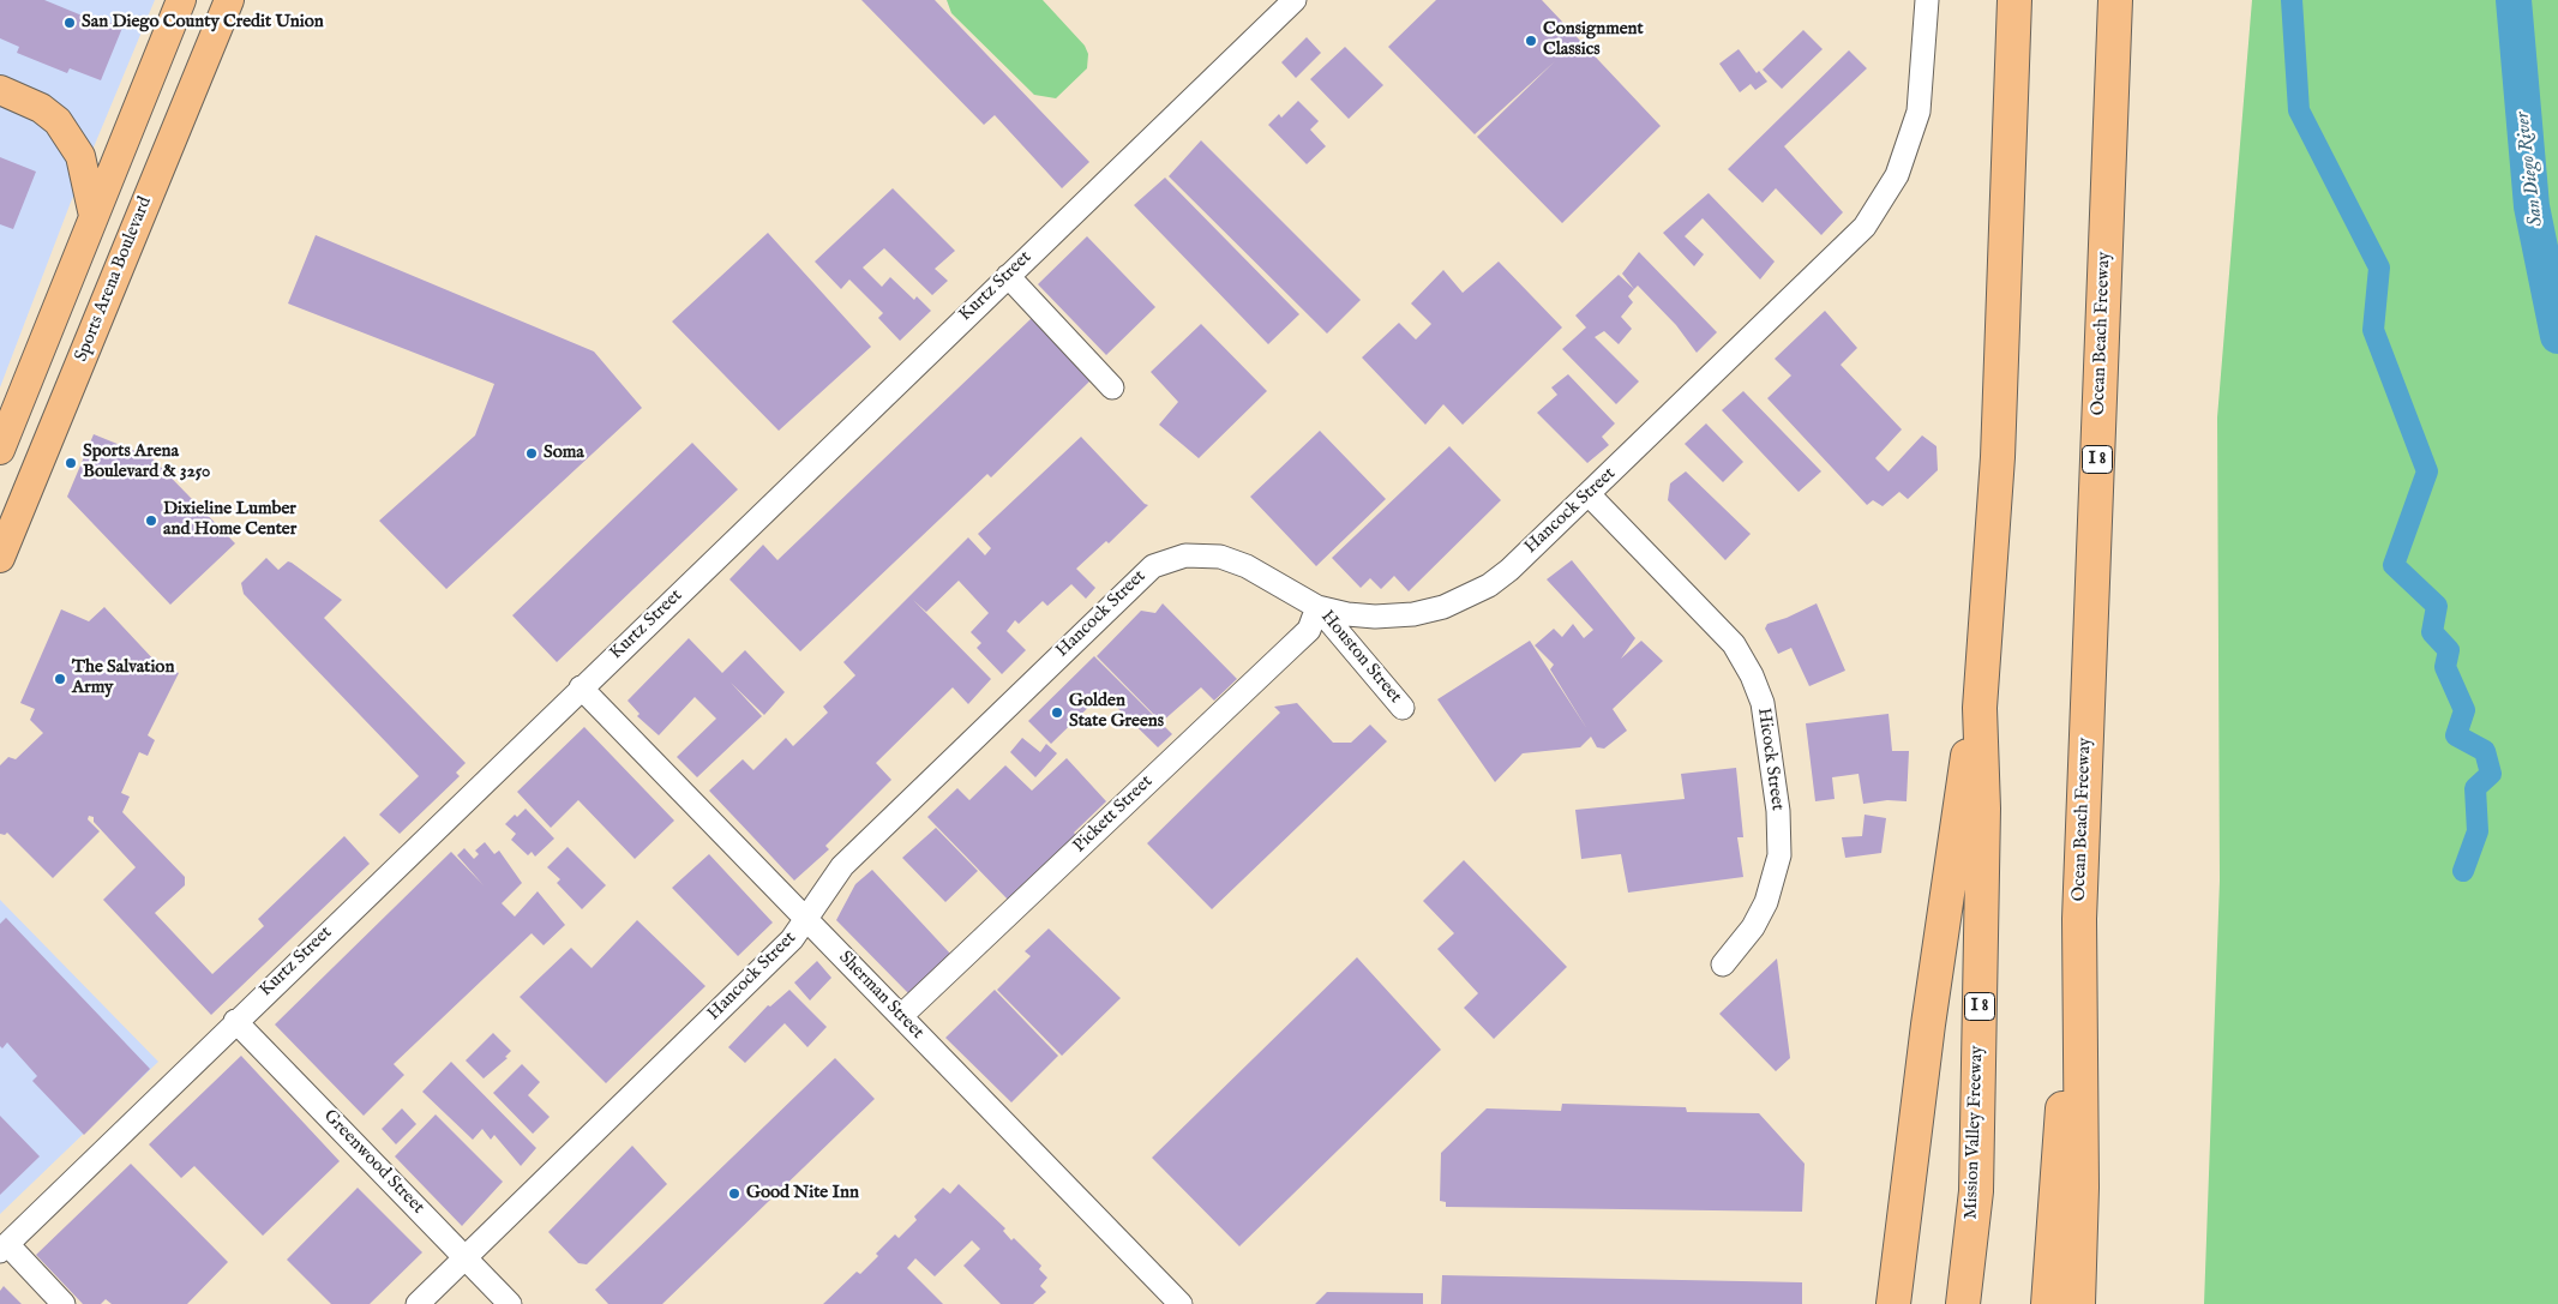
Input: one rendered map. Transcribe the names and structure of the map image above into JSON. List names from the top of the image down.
{
  "streets": {
    "highway": ["Ocean Beach Freeway", "I 8", "Mission Valley Freeway"],
    "main road": ["Sports Arena Boulevard"],
    "street": [
      "Kurtz Street",
      "Hancock Street",
      "Houston Street",
      "Hicock Street",
      "Pickett Street",
      "Sherman Street",
      "Greenwood Street"
    ]
  },
  "crossings": [
    ["Kurtz Street", "Sherman Street"],
    ["Kurtz Street", "Greenwood Street"],
    ["Ocean Beach Freeway", "I 8"],
    ["I 8", "Mission Valley Freeway"],
    ["Hancock Street", "Houston Street"],
    ["Hancock Street", "Hicock Street"],
    ["Hancock Street", "Pickett Street"],
    ["Hancock Street", "Sherman Street"],
    ["Hancock Street", "Greenwood Street"],
    ["Houston Street", "Pickett Street"],
    ["Pickett Street", "Sherman Street"]
  ],
  "water": ["San Diego River"],
  "places": [
    "San Diego County Credit Union",
    "Consignment Classics",
    "Soma",
    "Sports Arena Boulevard & 3250",
    "Dixieline Lumber and Home Center",
    "The Salvation Army",
    "Golden State Greens",
    "Good Nite Inn"
  ]
}
